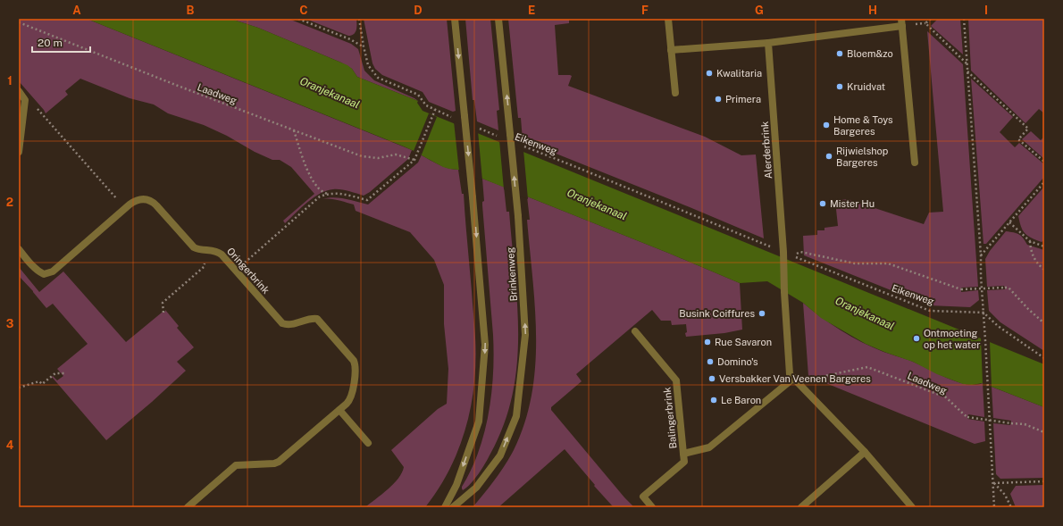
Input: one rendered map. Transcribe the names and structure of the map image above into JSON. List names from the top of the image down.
{
  "streets": {
    "street": [
      "Alerderbrink",
      "Oringerbrink",
      "Brinkenweg",
      "Balingerbrink"
    ],
    "path": ["Laadweg", "Eikenweg"]
  },
  "crossings": [
    ["Eikenweg", "Alerderbrink"],
    ["Alerderbrink", "Balingerbrink"]
  ],
  "water": ["Oranjekanaal"],
  "places": [
    "Bloem&zo",
    "Kwalitaria",
    "Kruidvat",
    "Primera",
    "Home & Toys Bargeres",
    "Rijwielshop Bargeres",
    "Mister Hu",
    "Busink Coiffures",
    "Ontmoeting op het water",
    "Rue Savaron",
    "Domino's",
    "Versbakker Van Veenen Bargeres",
    "Le Baron"
  ],
  "scale_bar": "20 m",
  "grid": {
    "columns": [
      "A",
      "B",
      "C",
      "D",
      "E",
      "F",
      "G",
      "H",
      "I"
    ],
    "rows": [
      "1",
      "2",
      "3",
      "4"
    ]
  }
}
